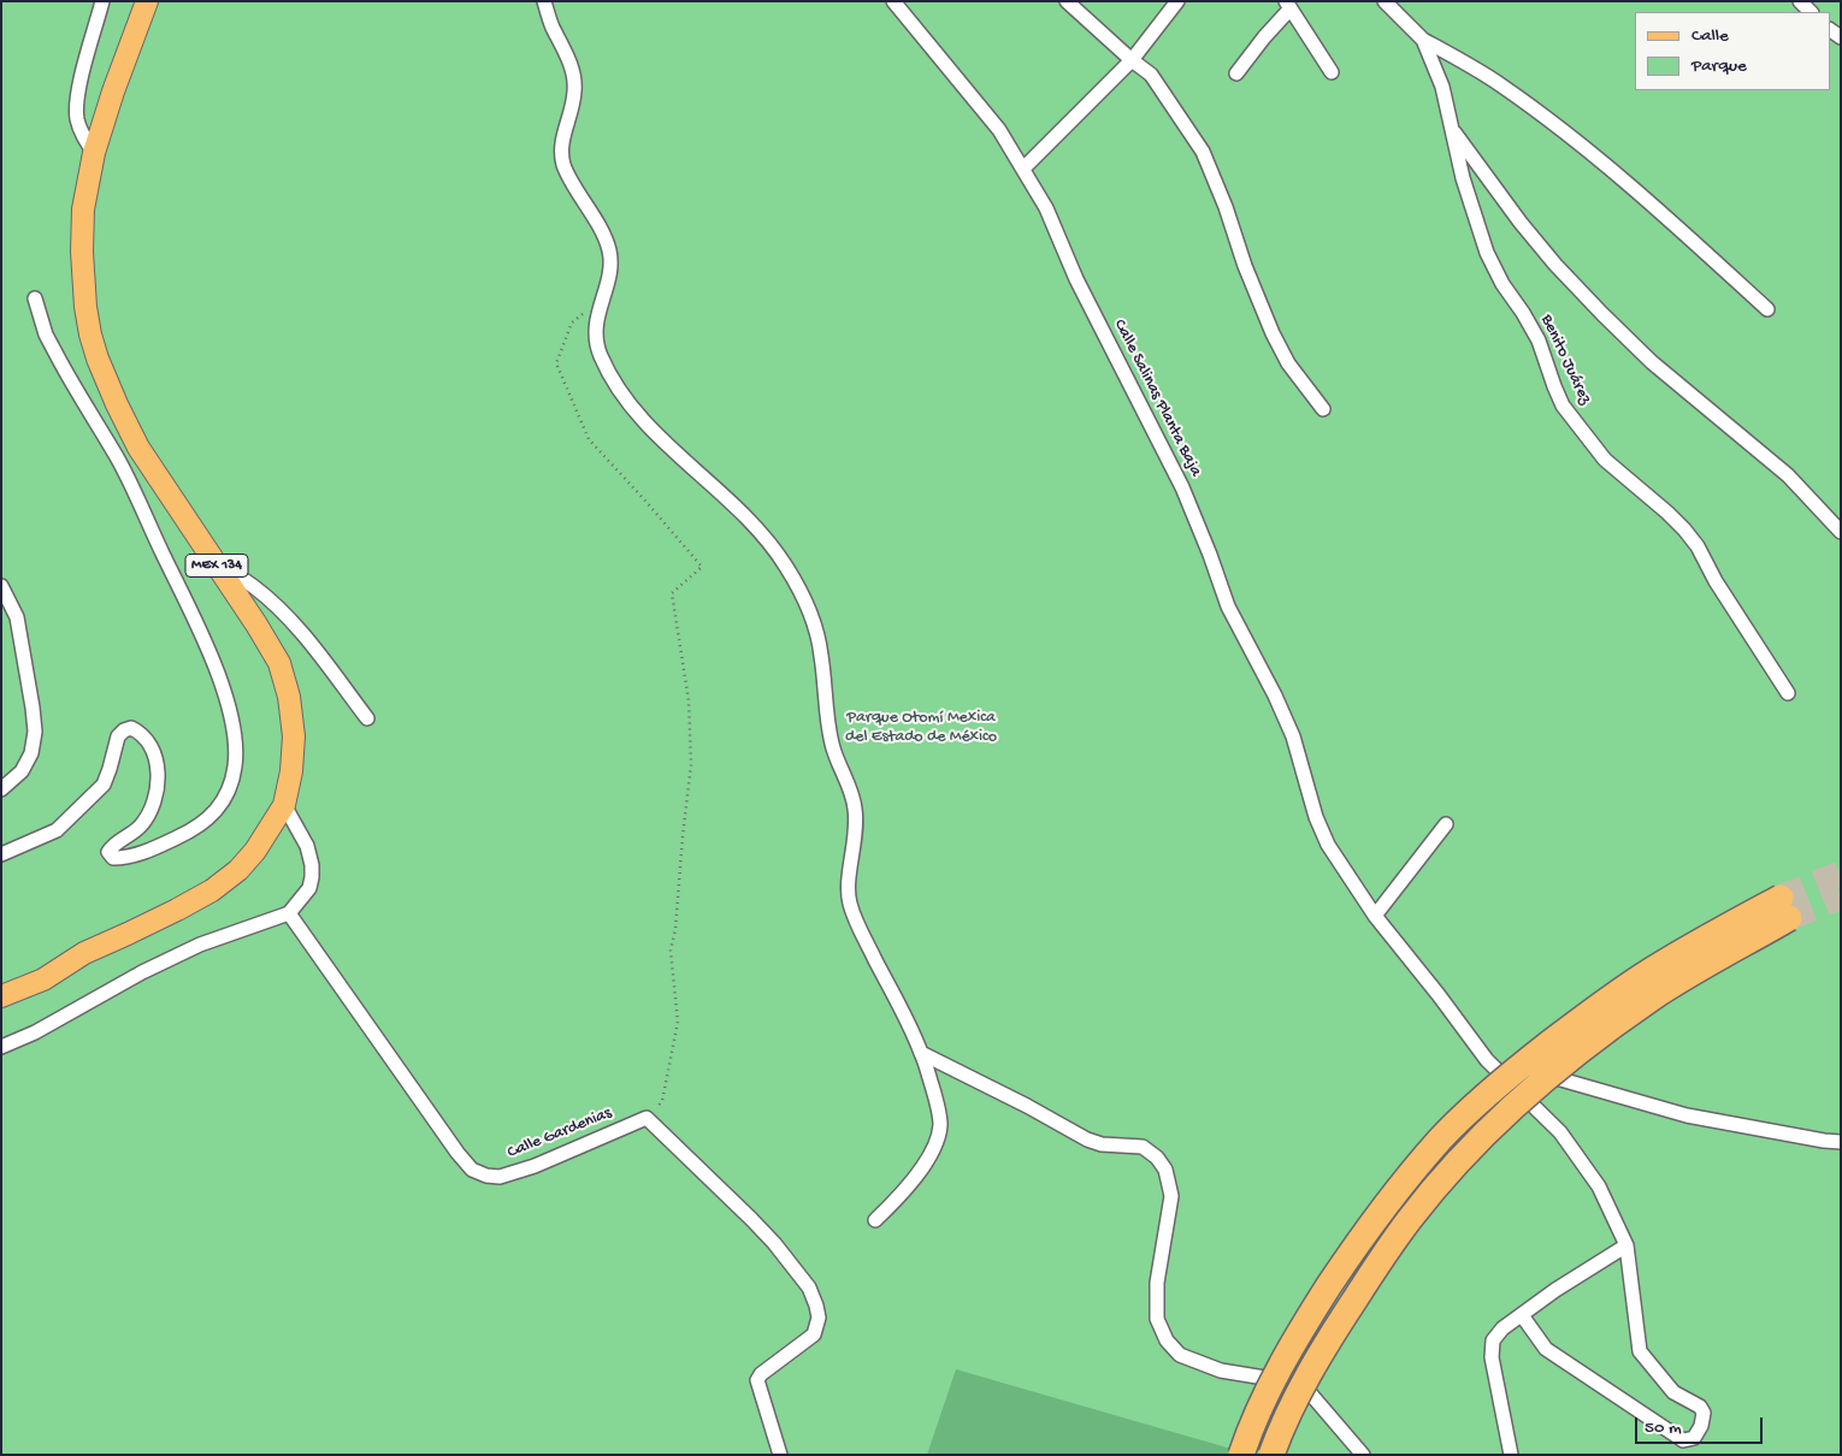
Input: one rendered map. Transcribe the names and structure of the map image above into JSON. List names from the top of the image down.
{
  "streets": {
    "main road": ["MEX 134"],
    "street": ["Benito Juárez", "Calle Salinas Planta Baja", "Calle Gardenias"]
  },
  "parks": ["Parque Otomí Mexica del Estado de México"],
  "legend": ["Calle", "Parque"],
  "scale_bar": "50 m"
}
